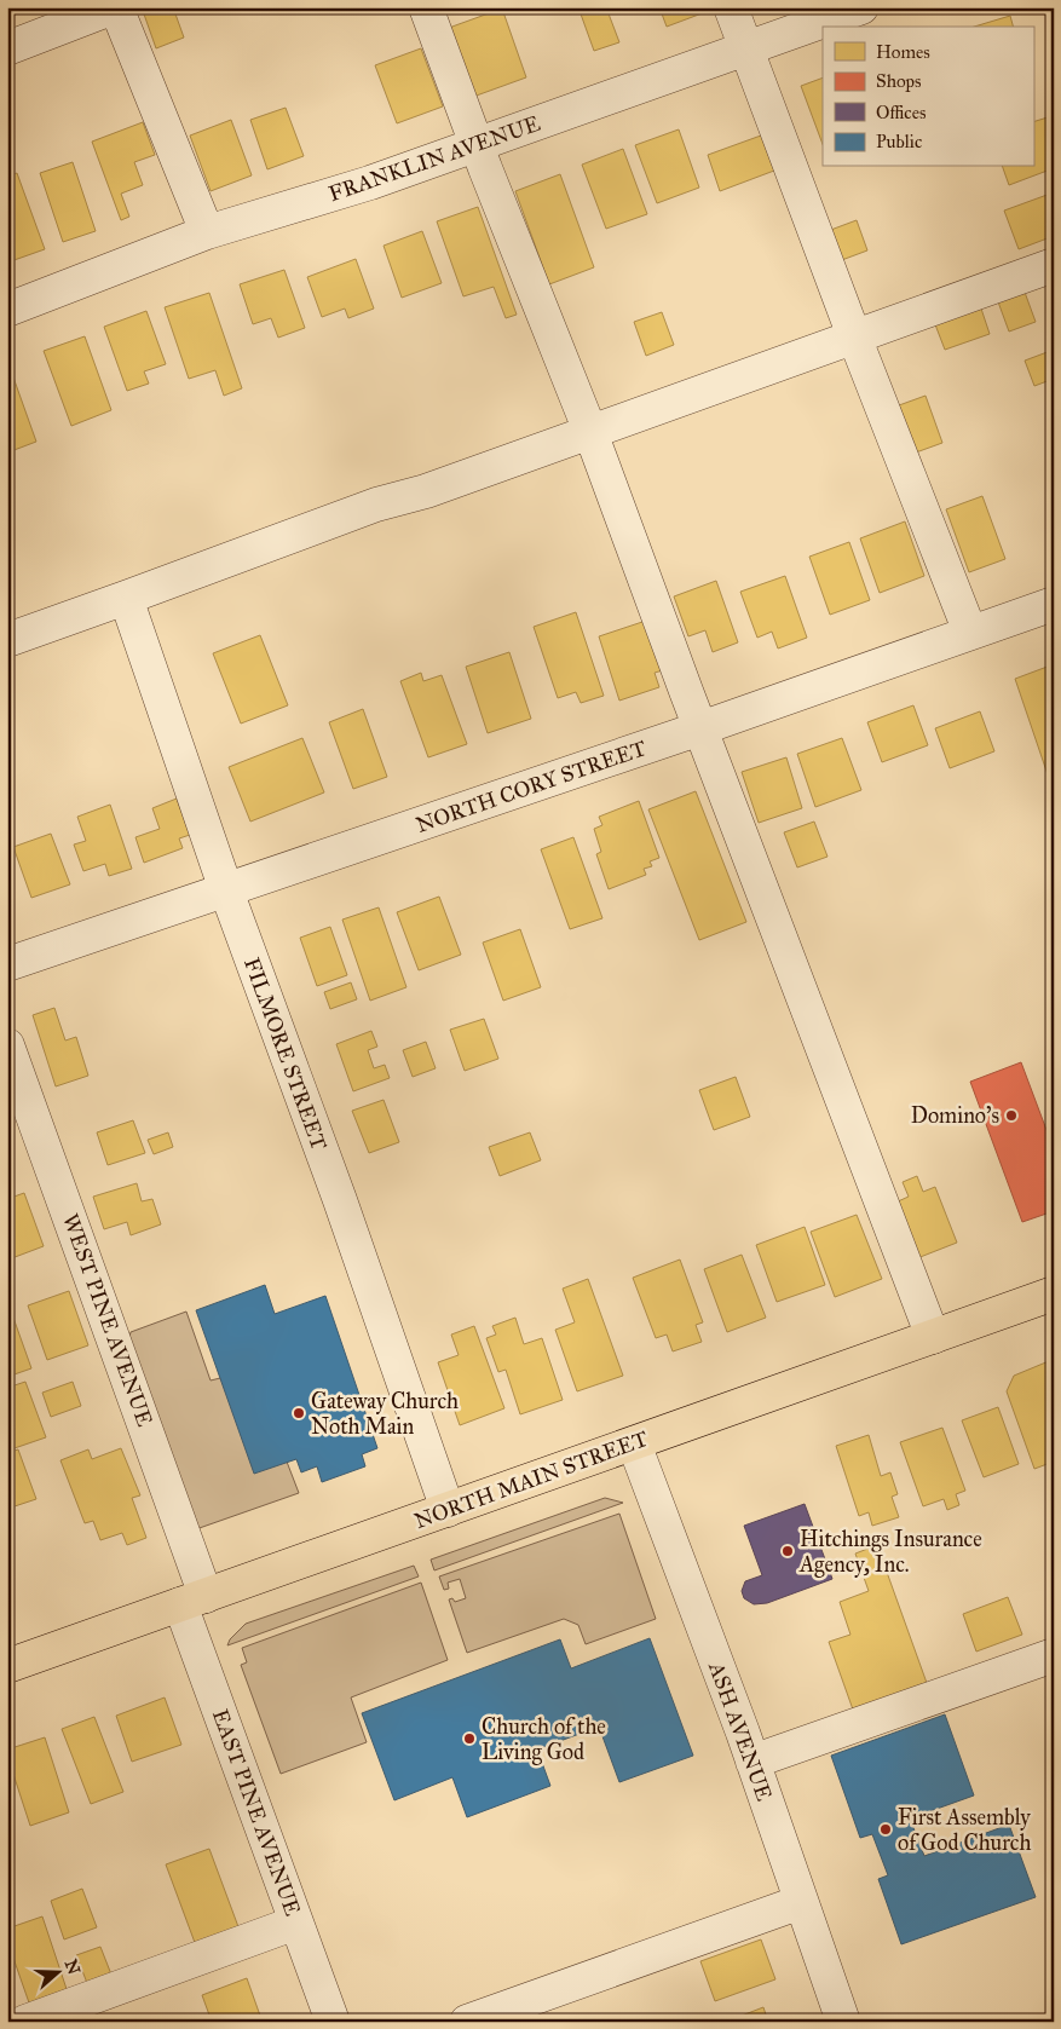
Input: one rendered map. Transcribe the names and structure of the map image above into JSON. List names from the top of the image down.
{
  "streets": {
    "main road": ["NORTH MAIN STREET"],
    "street": [
      "FRANKLIN AVENUE",
      "NORTH CORY STREET",
      "FILMORE STREET",
      "WEST PINE AVENUE",
      "ASH AVENUE",
      "EAST PINE AVENUE"
    ]
  },
  "crossings": [
    ["NORTH CORY STREET", "FILMORE STREET"],
    ["FILMORE STREET", "NORTH MAIN STREET"],
    ["WEST PINE AVENUE", "NORTH MAIN STREET"],
    ["WEST PINE AVENUE", "EAST PINE AVENUE"],
    ["NORTH MAIN STREET", "ASH AVENUE"],
    ["NORTH MAIN STREET", "EAST PINE AVENUE"]
  ],
  "places": [
    "Domino's",
    "Gateway Church Noth Main",
    "Hitchings Insurance Agency, Inc.",
    "Church of the Living God",
    "First Assembly of God Church"
  ],
  "legend": [
    "Homes",
    "Shops",
    "Offices",
    "Public"
  ],
  "north": "right"
}
